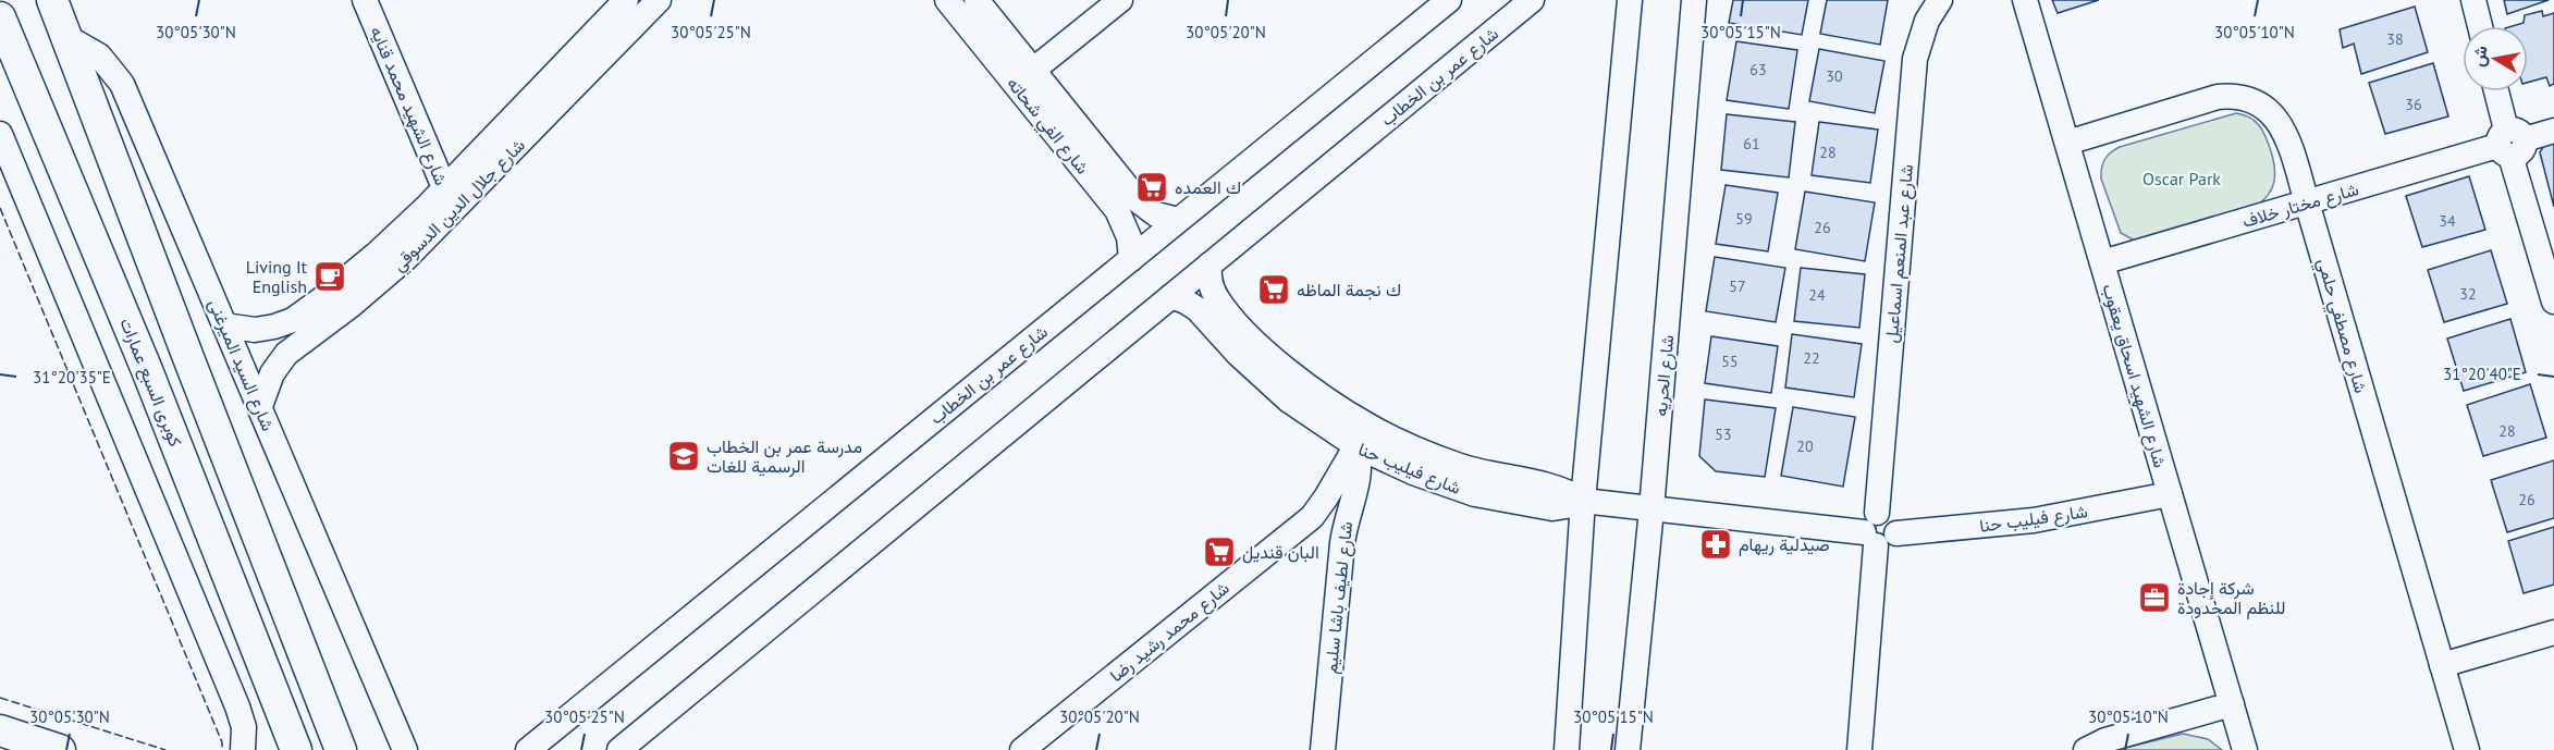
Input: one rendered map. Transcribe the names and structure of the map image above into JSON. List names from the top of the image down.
{
  "streets": {
    "main road": ["كوبرى السبع عمارات"],
    "street": [
      "شارع عمر بن الخطاب",
      "شارع الشهيد محمد قنايه",
      "شارع الفي شحاته",
      "شارع جلال الدين الدسوقي",
      "شارع مختار خلاف",
      "شارع عبد المنعم اسماعيل",
      "شارع مصطفي حلمي",
      "شارع السيد الميرغنى",
      "شارع الحريه",
      "شارع الشهيد اسحاق يعقوب",
      "شارع فيليب حنا",
      "شارع لطيف باشا سليم",
      "شارع محمد رشيد رضا"
    ]
  },
  "crossings": [
    ["شارع عمر بن الخطاب", "شارع الفي شحاته"],
    ["شارع عمر بن الخطاب", "شارع فيليب حنا"],
    ["شارع الشهيد محمد قنايه", "شارع جلال الدين الدسوقي"],
    ["شارع جلال الدين الدسوقي", "شارع السيد الميرغنى"],
    ["شارع مختار خلاف", "شارع مصطفي حلمي"],
    ["شارع مختار خلاف", "شارع الشهيد اسحاق يعقوب"],
    ["شارع عبد المنعم اسماعيل", "شارع فيليب حنا"],
    ["شارع مصطفي حلمي", "شارع الشهيد اسحاق يعقوب"],
    ["شارع الحريه", "شارع فيليب حنا"],
    ["شارع الشهيد اسحاق يعقوب", "شارع فيليب حنا"],
    ["شارع فيليب حنا", "شارع لطيف باشا سليم"],
    ["شارع فيليب حنا", "شارع محمد رشيد رضا"],
    ["شارع لطيف باشا سليم", "شارع محمد رشيد رضا"]
  ],
  "parks": ["Oscar Park"],
  "places": {
    "supermarket": ["ك العمده", "ك نجمة الماظه", "البان قنديل"],
    "cafe": ["Living It English"],
    "school or university": ["مدرسة عمر بن الخطاب الرسمية للغات"],
    "pharmacy": ["صيدلية ريهام"],
    "office": ["شركة إجادة للنظم المحدودة"]
  },
  "house_numbers": [
    "38",
    "63",
    "30",
    "36",
    "61",
    "28",
    "59",
    "34",
    "26",
    "57",
    "32",
    "24",
    "22",
    "55",
    "28",
    "53",
    "20",
    "26"
  ],
  "north": "left",
  "coordinates": [
    "30°05'30\"N",
    "30°05'25\"N",
    "30°05'20\"N",
    "30°05'15\"N",
    "30°05'10\"N",
    "31°20'40\"E",
    "31°20'35\"E"
  ]
}
